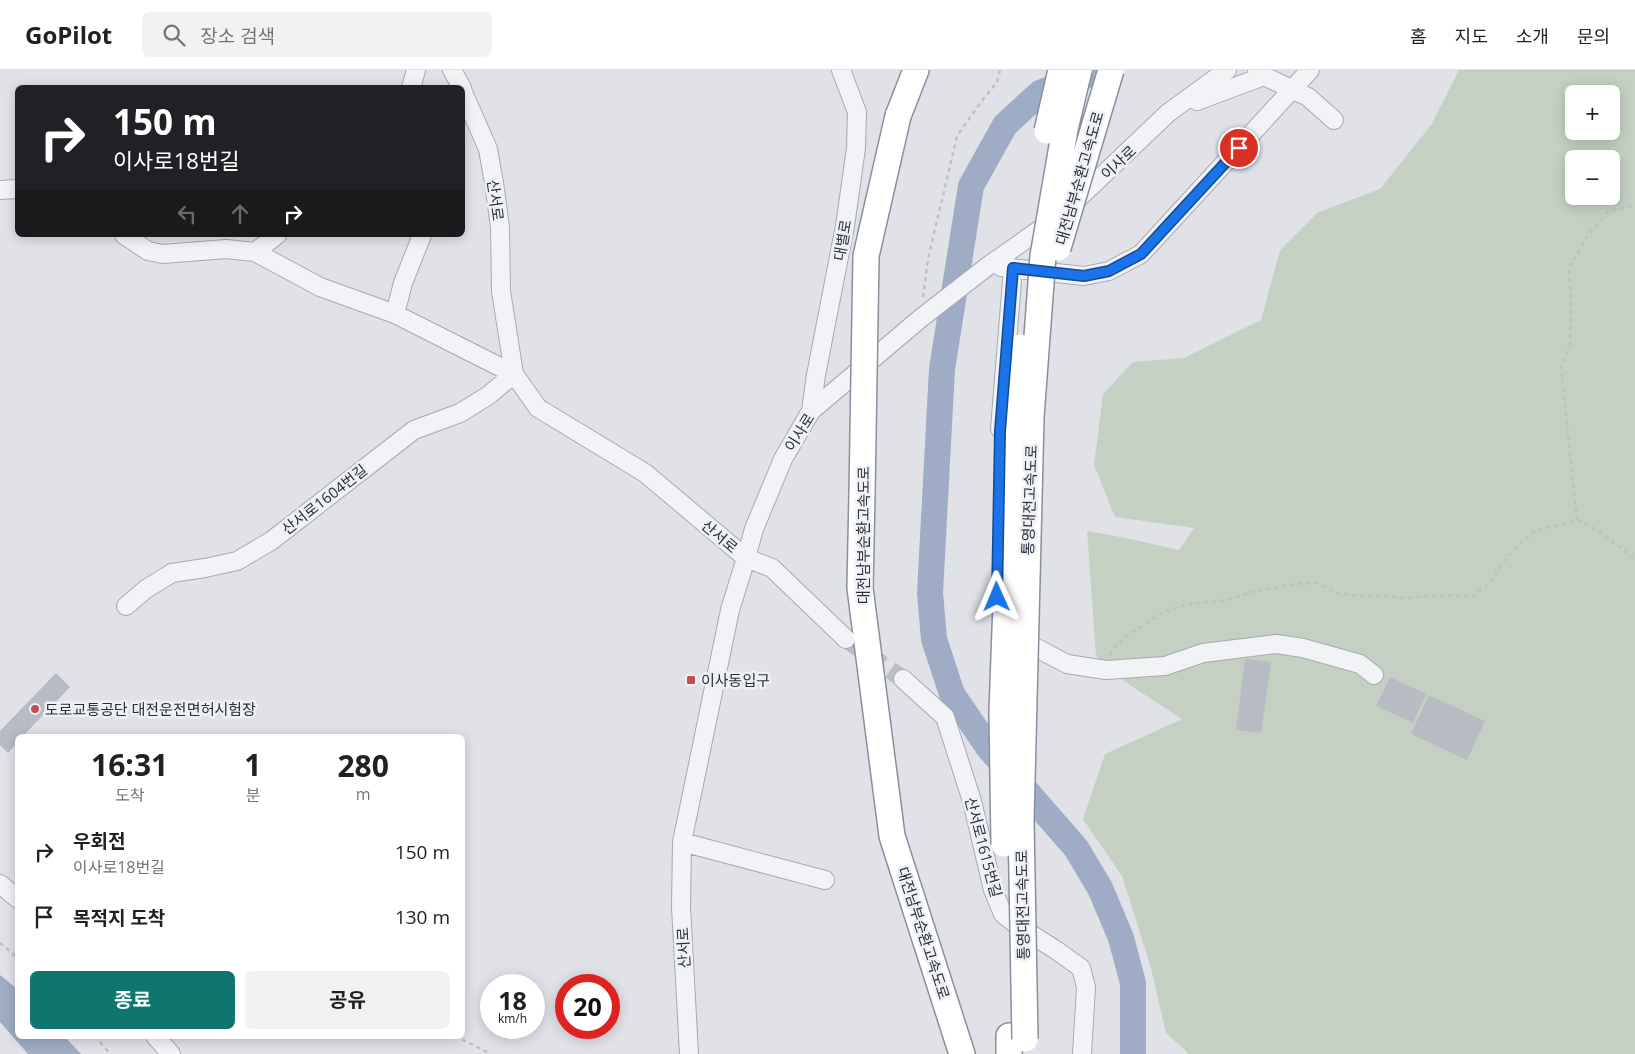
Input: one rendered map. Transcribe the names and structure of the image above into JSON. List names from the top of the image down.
{
  "streets": {
    "highway": ["대전남부순환고속도로", "통영대전고속도로"],
    "street": [
      "이사로",
      "산서로",
      "대별로",
      "산서로1604번길",
      "산서로1615번길"
    ]
  },
  "crossings": [
    ["이사로", "산서로"],
    ["이사로", "대별로"],
    ["대전남부순환고속도로", "통영대전고속도로"],
    ["산서로", "산서로1604번길"]
  ],
  "places": {
    "transit": ["이사동입구"],
    "other": ["도로교통공단 대전운전면허시험장"]
  },
  "page": {
    "header": "GoPilot",
    "search": "장소 검색",
    "nav": [
      "홈",
      "지도",
      "소개",
      "문의"
    ],
    "map_buttons": ["+", "−"],
    "turn": ["150 m", "이사로18번길"],
    "eta": [
      "16:31",
      "도착",
      "1",
      "분",
      "280",
      "m"
    ],
    "list": [
      {
        "name": "우회전",
        "note": "이사로18번길",
        "value": "150 m"
      },
      {
        "name": "목적지 도착",
        "value": "130 m"
      }
    ],
    "buttons": ["종료", "공유"],
    "speed": "18 km/h",
    "limit": "20"
  }
}
